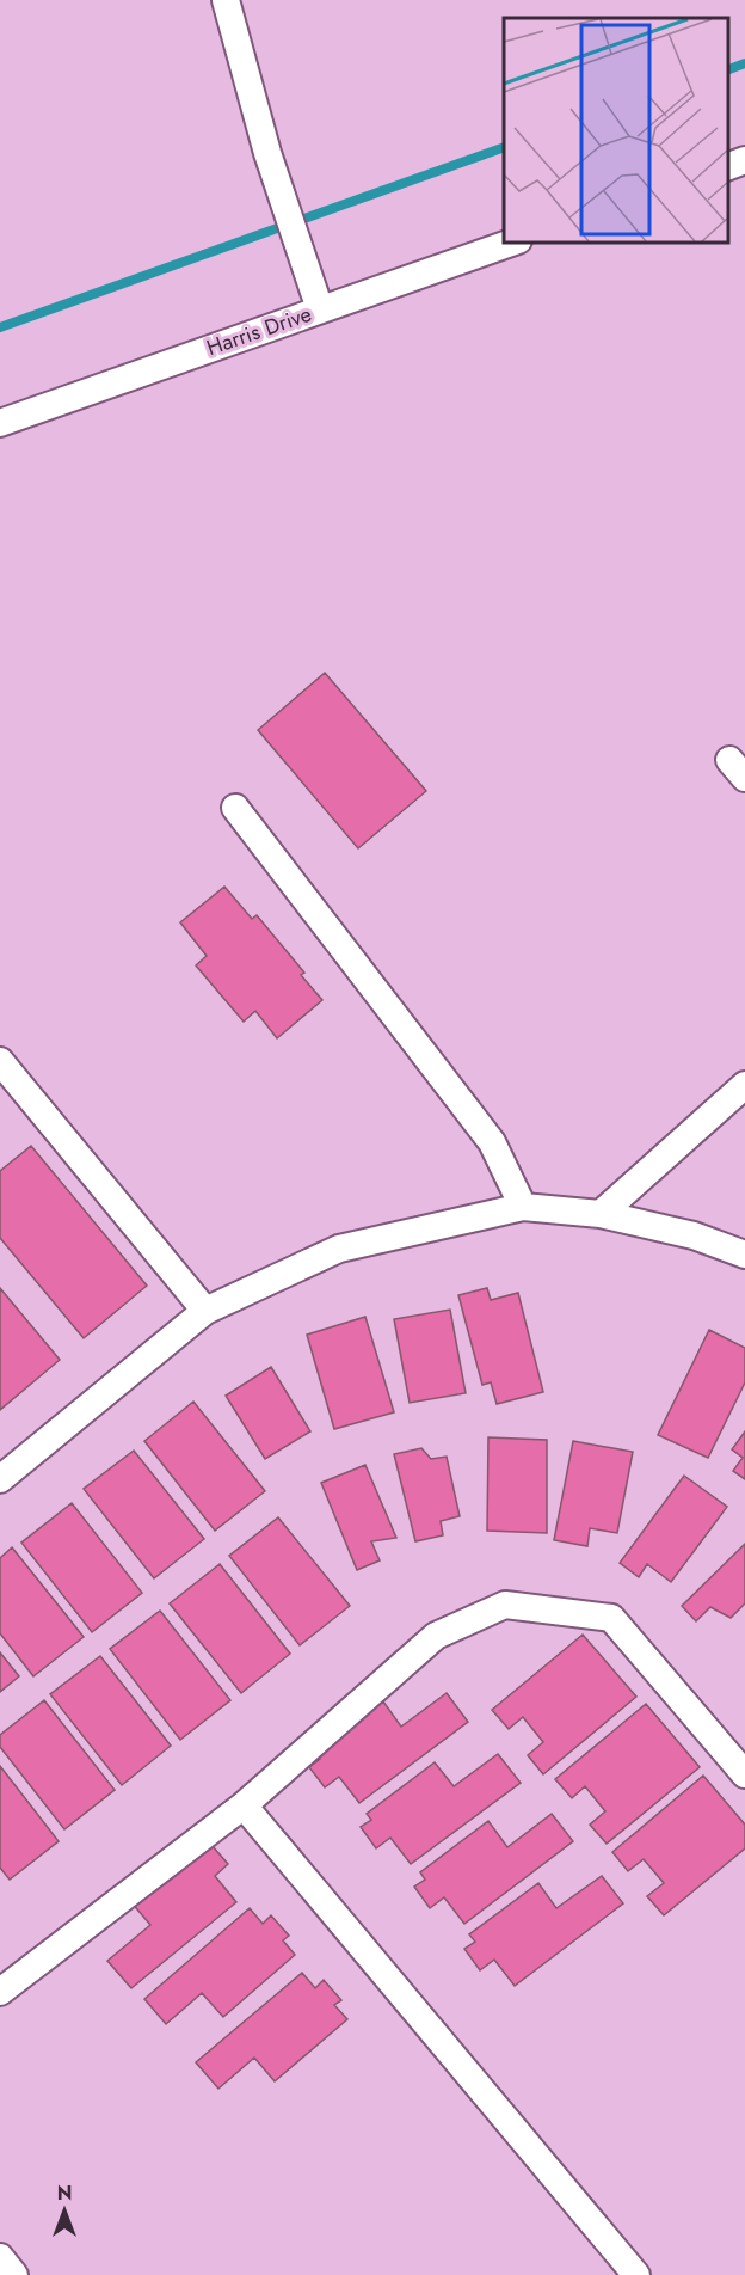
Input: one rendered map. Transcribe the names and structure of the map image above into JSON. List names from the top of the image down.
{
  "streets": {
    "street": ["Harris Drive"]
  },
  "north": "top"
}
